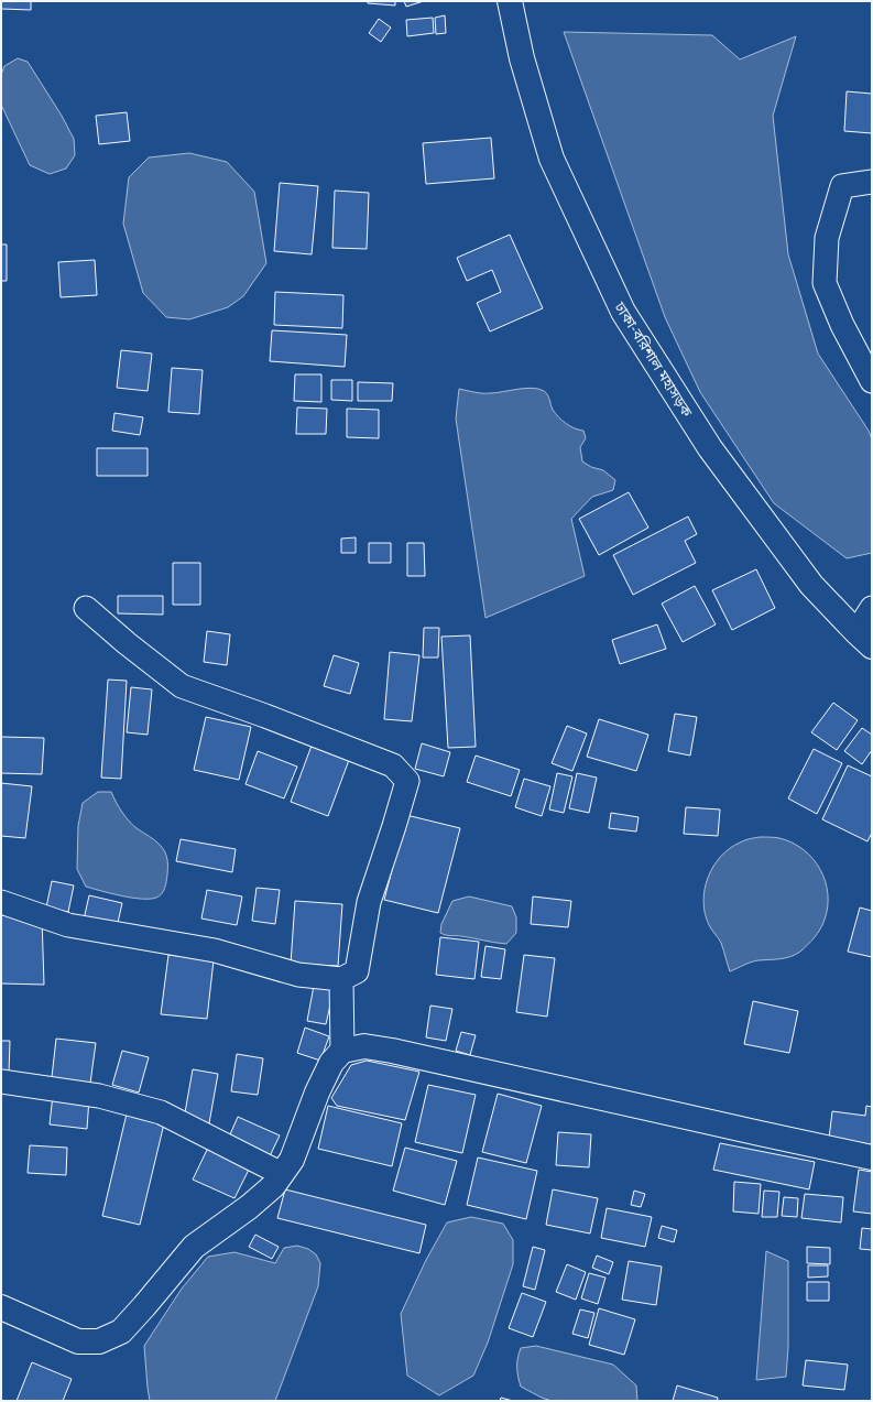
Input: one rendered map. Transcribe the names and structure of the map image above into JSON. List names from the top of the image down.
{
  "streets": {
    "main road": ["ঢাকা-বরিশাল মহাসড়ক"]
  }
}
